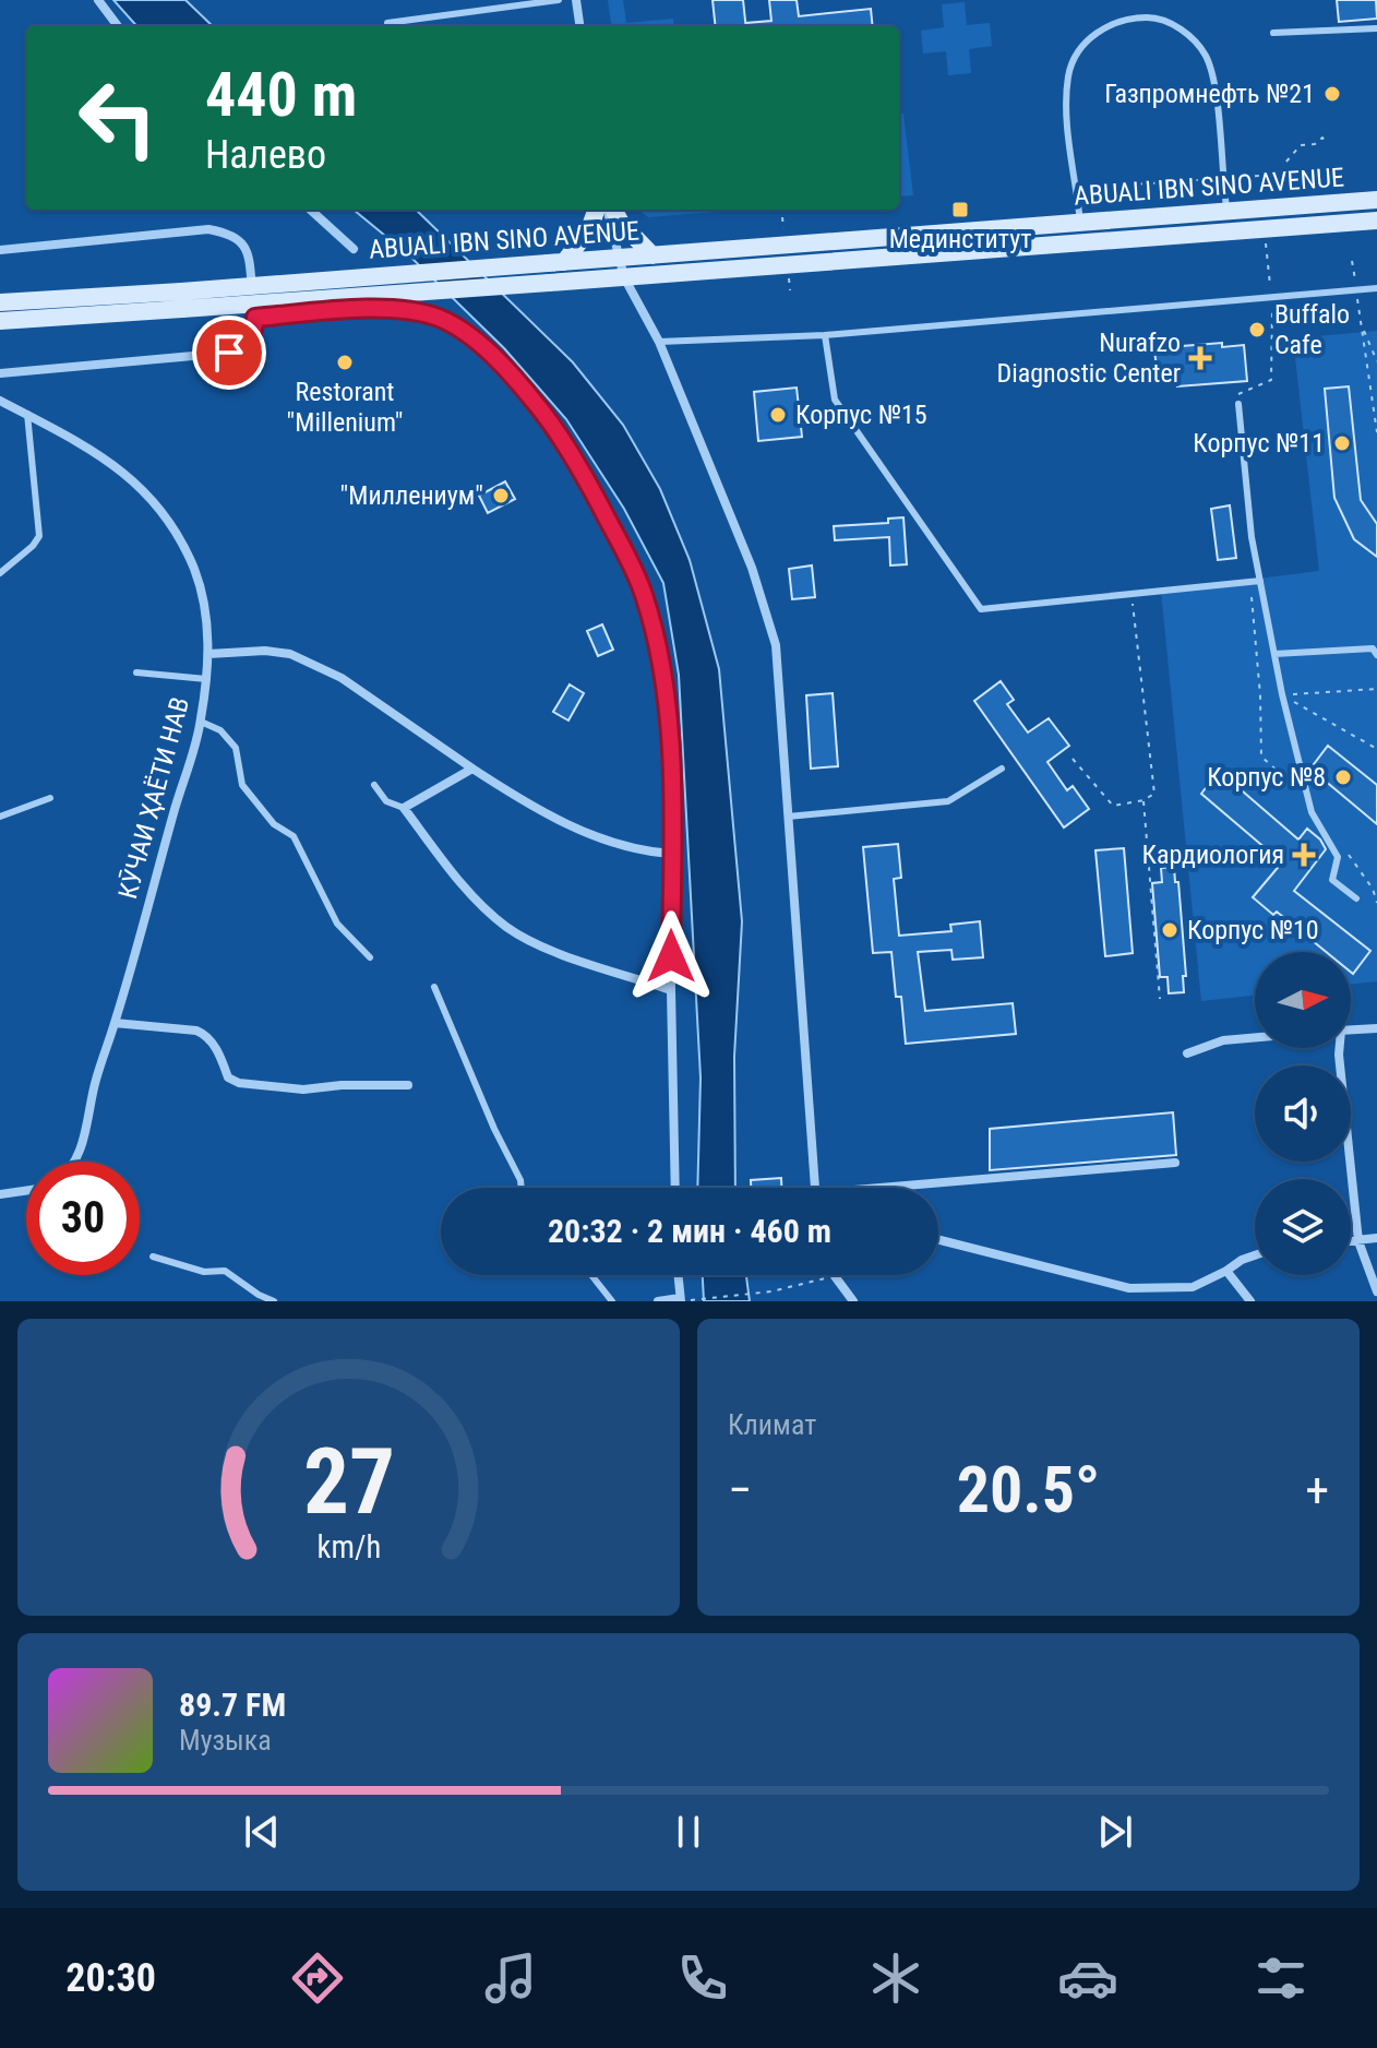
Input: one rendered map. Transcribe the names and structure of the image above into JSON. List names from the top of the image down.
{
  "streets": {
    "main road": ["ABUALI IBN SINO AVENUE"],
    "street": ["КӮЧАИ ҲАЁТИ НАВ"]
  },
  "places": {
    "other": [
      "Газпромнефть №21",
      "Buffalo Cafe",
      "Restorant \"Millenium\"",
      "Корпус №15",
      "Корпус №11",
      "\"Миллениум\"",
      "Корпус №8",
      "Корпус №10"
    ],
    "transit": ["Мединститут"],
    "health": ["Nurafzo Diagnostic Center", "Кардиология"]
  },
  "north": "right",
  "page": {
    "turn": ["440 m", "Налево"],
    "limit": "30",
    "trip": "20:32 · 2 мин · 460 m",
    "tile": "Климат",
    "heat": ["−", "20.5°", "+"],
    "song": ["89.7 FM", "Музыка"],
    "tabs": "20:30",
    "gauge": ["27", "km/h"]
  }
}
